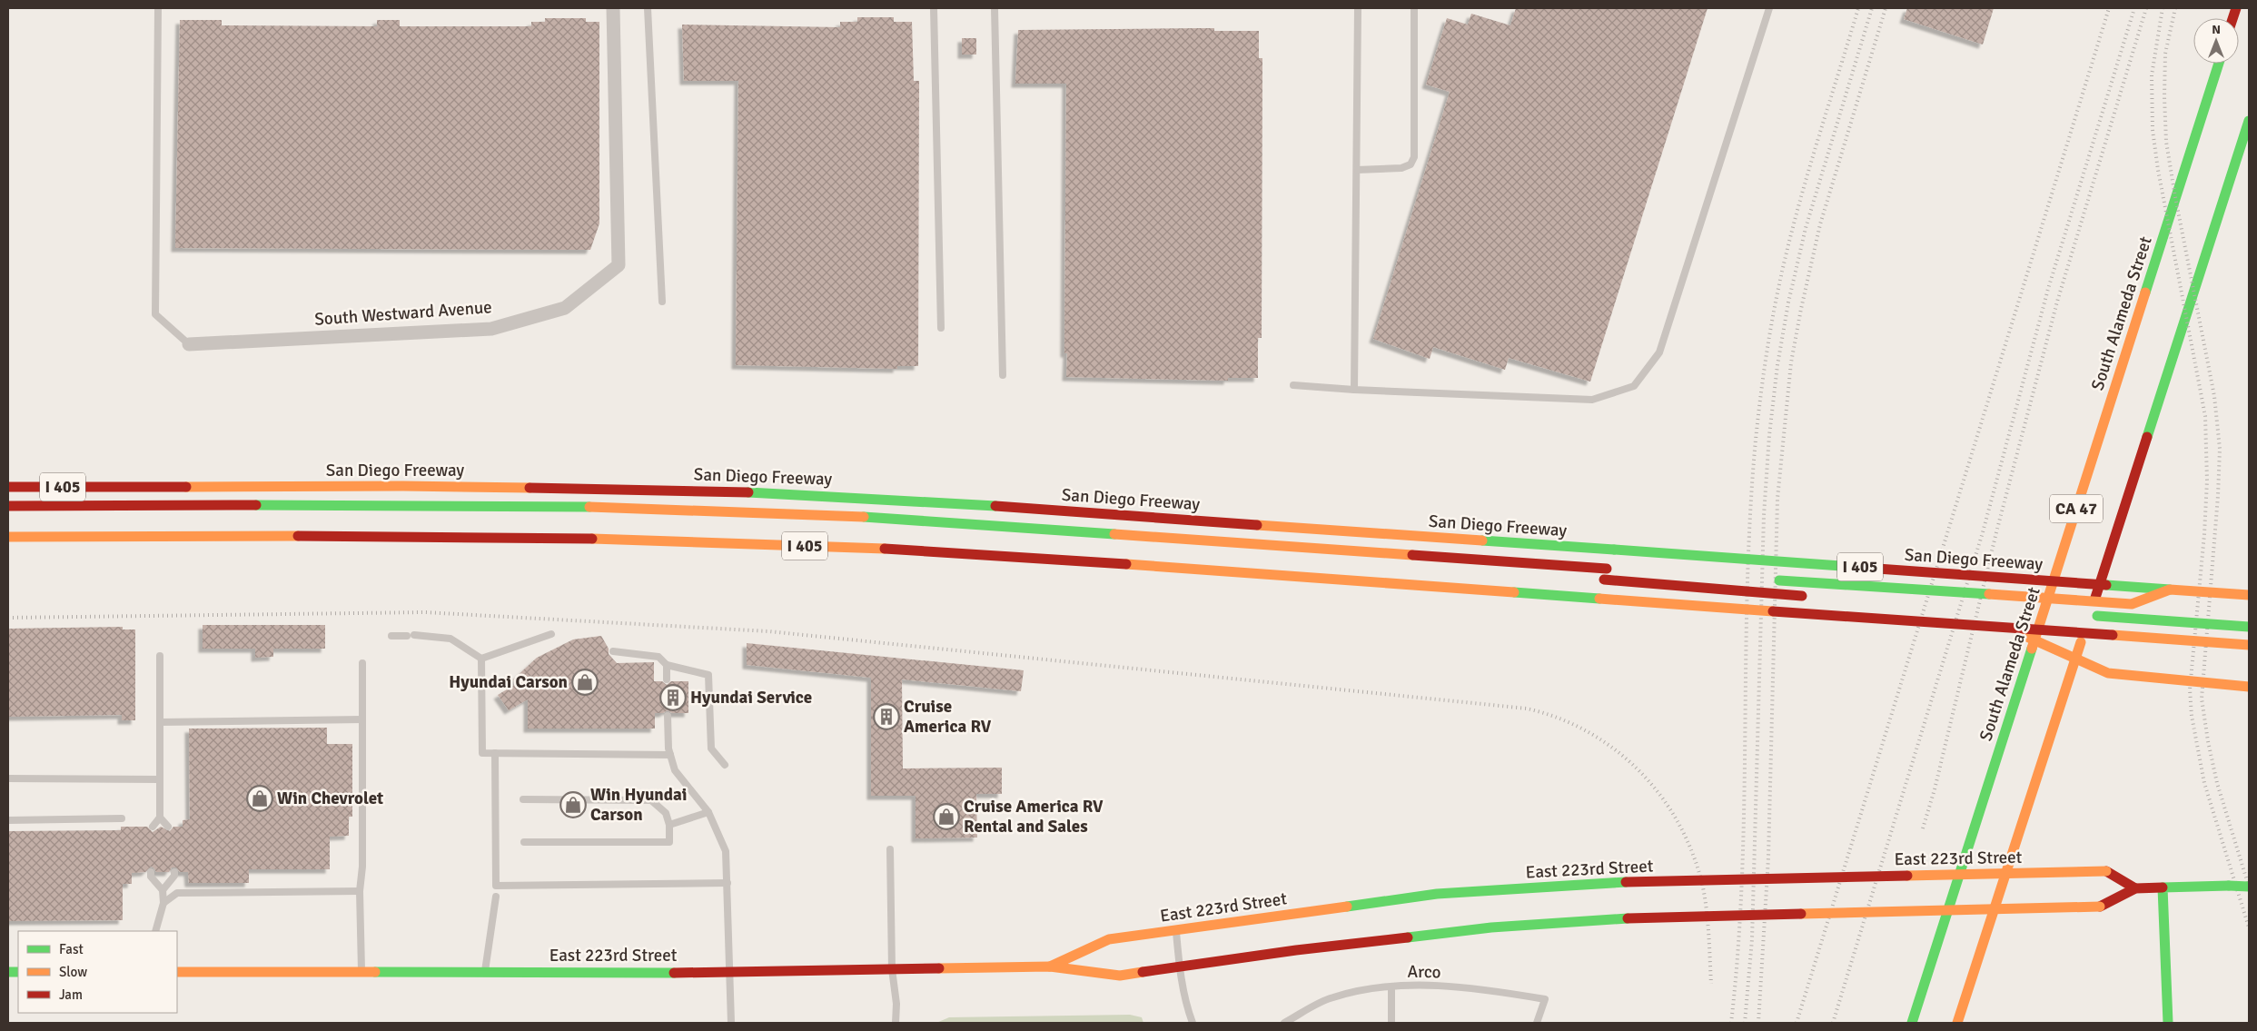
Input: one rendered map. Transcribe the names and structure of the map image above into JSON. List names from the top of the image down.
{
  "streets": {
    "main road": [
      "South Alameda Street",
      "San Diego Freeway",
      "I 405",
      "CA 47",
      "East 223rd Street"
    ],
    "street": ["South Westward Avenue"],
    "lane": ["Arco"]
  },
  "places": {
    "shop": [
      "Hyundai Carson",
      "Win Chevrolet",
      "Win Hyundai Carson",
      "Cruise America RV Rental and Sales"
    ],
    "building": ["Hyundai Service", "Cruise America RV"]
  },
  "legend": ["Fast", "Slow", "Jam"],
  "north": "top"
}
